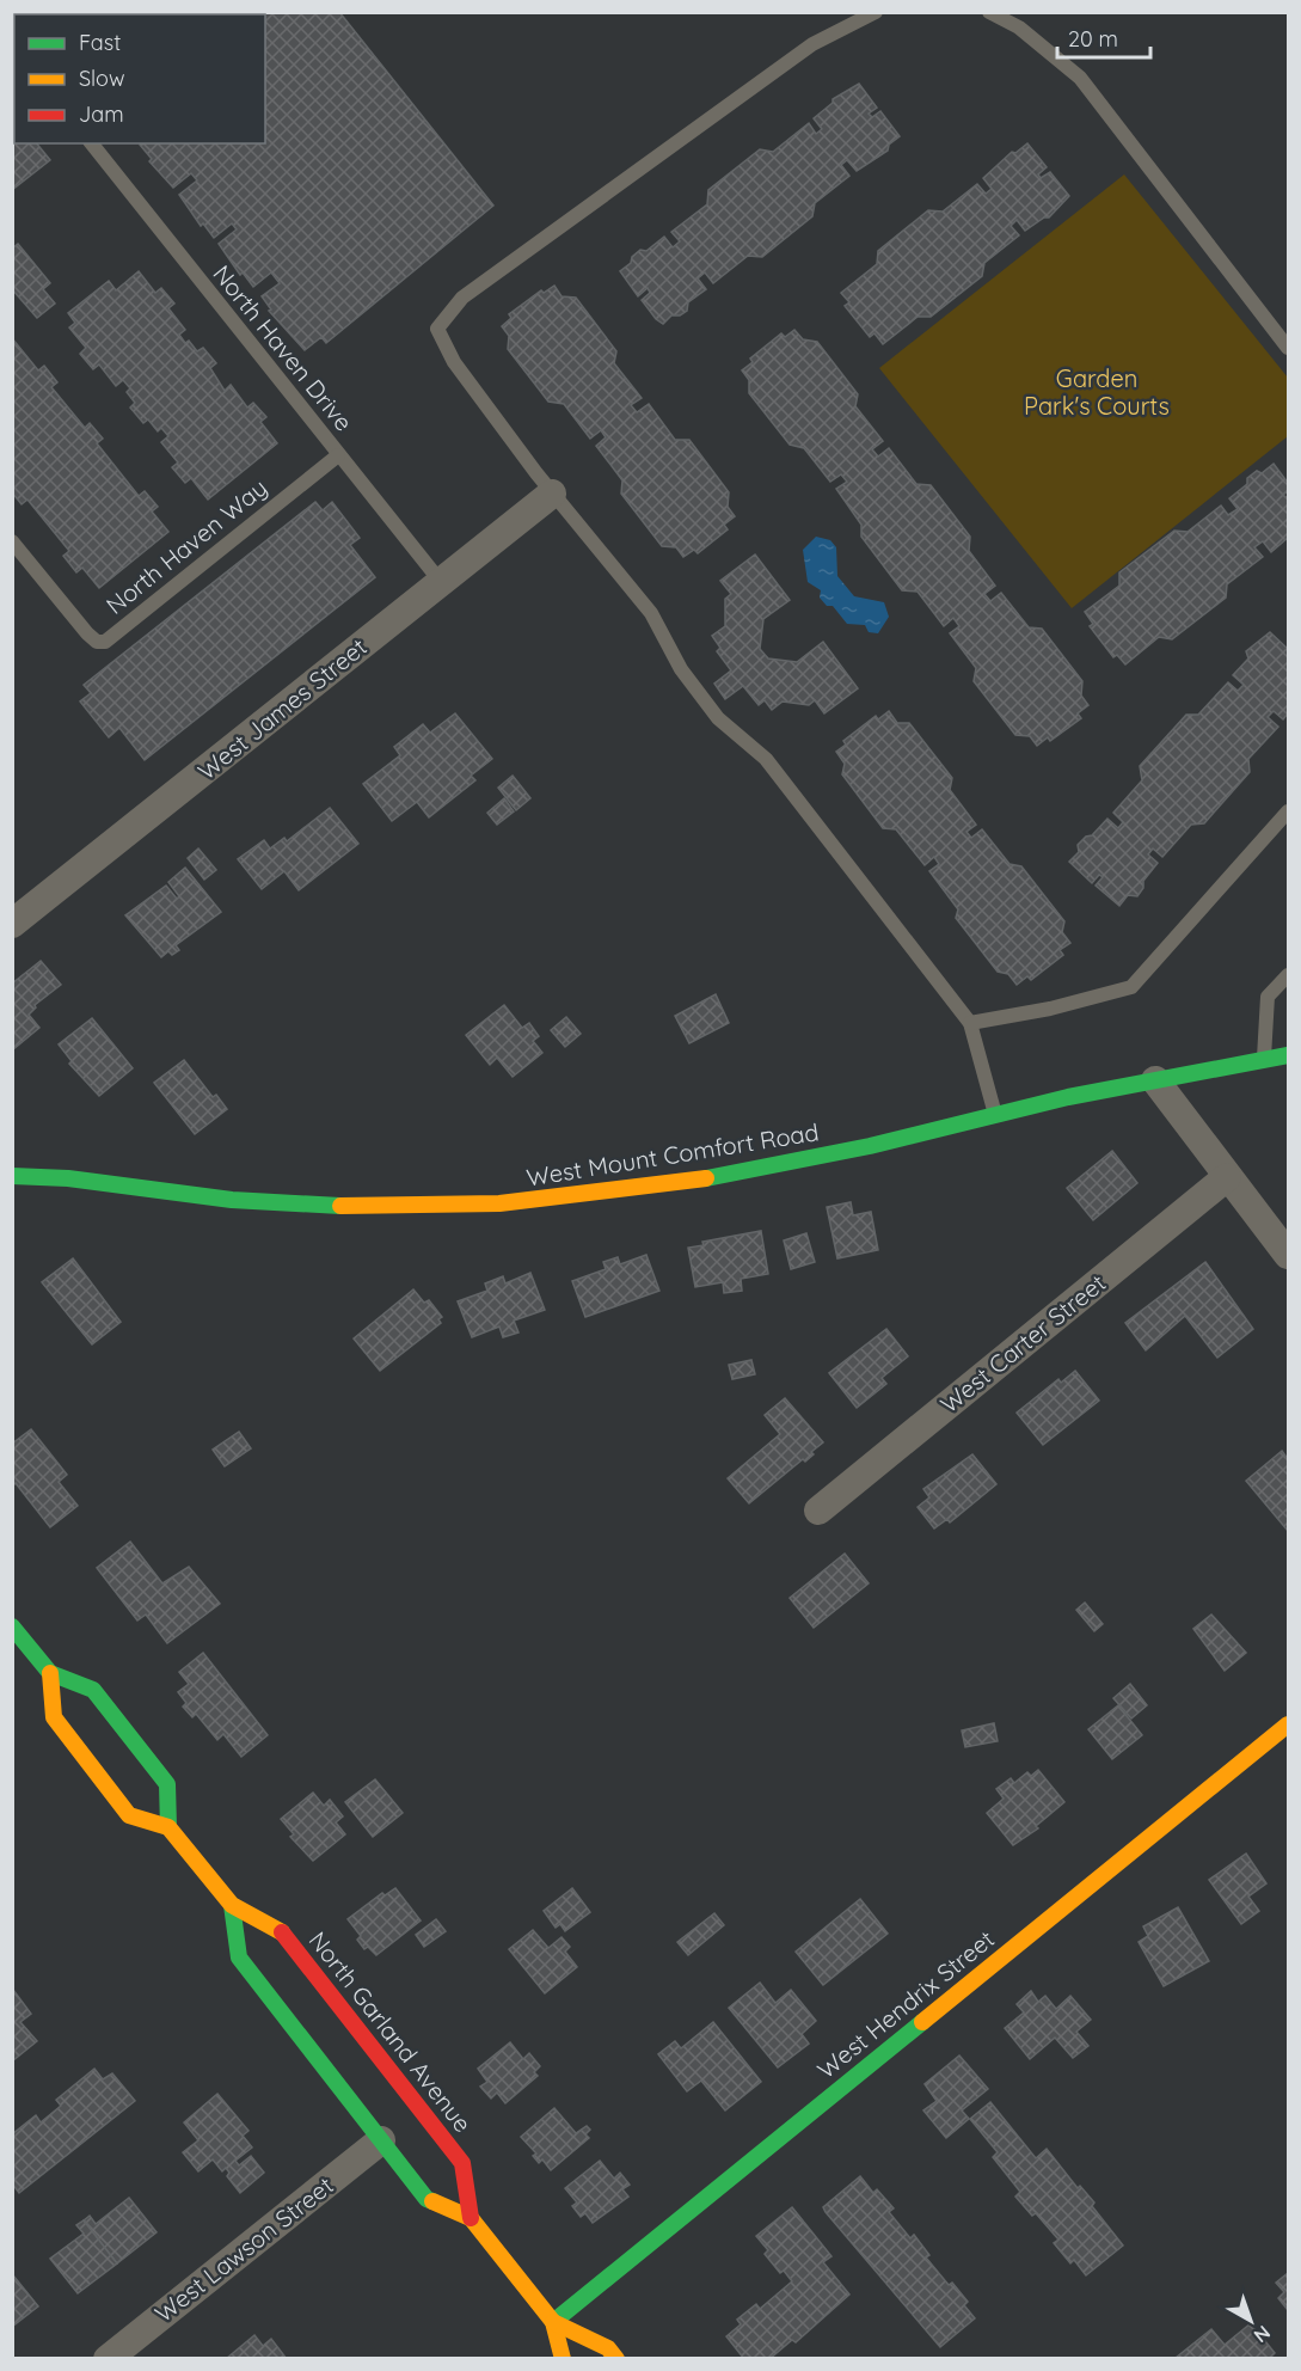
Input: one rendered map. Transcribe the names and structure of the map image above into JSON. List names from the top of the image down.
{
  "streets": {
    "street": [
      "West James Street",
      "West Mount Comfort Road",
      "West Carter Street",
      "West Hendrix Street",
      "North Garland Avenue",
      "West Lawson Street"
    ],
    "lane": ["North Haven Drive", "North Haven Way"]
  },
  "crossings": [
    ["North Haven Drive", "North Haven Way"],
    ["North Haven Drive", "West James Street"]
  ],
  "parks": ["Garden Park's Courts"],
  "legend": ["Fast", "Slow", "Jam"],
  "scale_bar": "20 m",
  "north": "bottom right"
}
